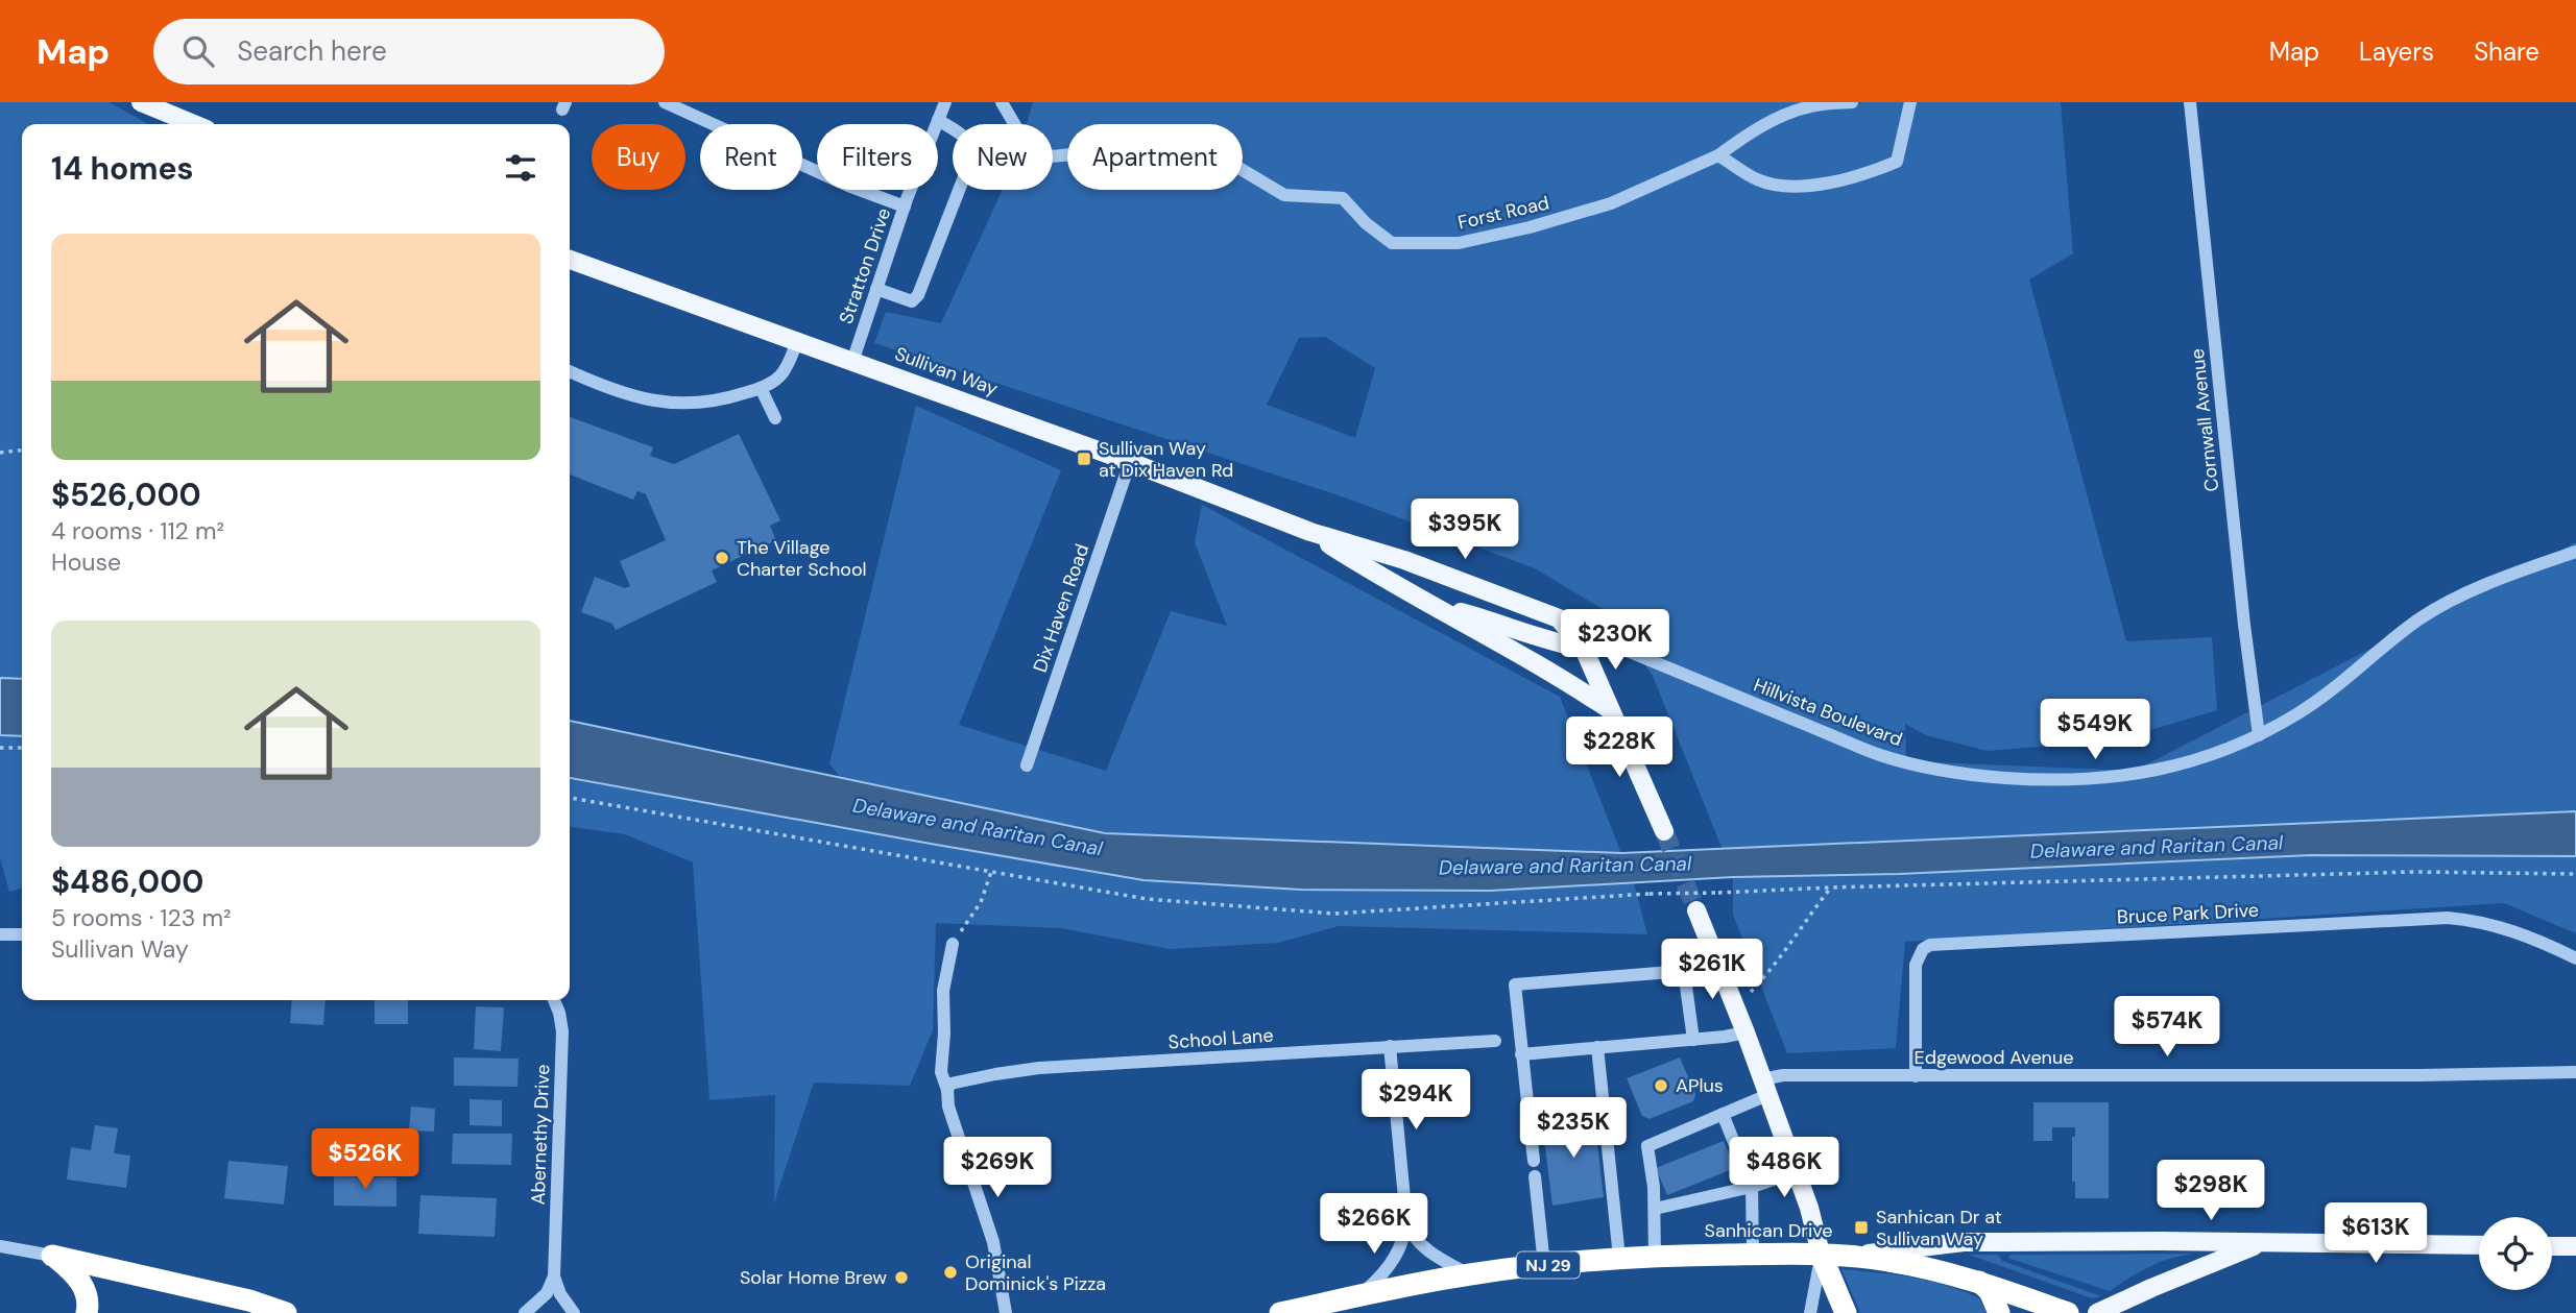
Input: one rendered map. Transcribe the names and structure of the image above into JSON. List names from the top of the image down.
{
  "streets": {
    "highway": ["Sanhican Drive", "NJ 29"],
    "main road": ["Sullivan Way"],
    "street": [
      "Forst Road",
      "Stratton Drive",
      "Cornwall Avenue",
      "Dix Haven Road",
      "Hillvista Boulevard",
      "Bruce Park Drive",
      "School Lane",
      "Edgewood Avenue",
      "Abernethy Drive"
    ]
  },
  "crossings": [
    ["Stratton Drive", "Sullivan Way"],
    ["Sullivan Way", "Dix Haven Road"],
    ["Sullivan Way", "Hillvista Boulevard"],
    ["Cornwall Avenue", "Hillvista Boulevard"],
    ["Bruce Park Drive", "Edgewood Avenue"],
    ["Sanhican Drive", "NJ 29"]
  ],
  "water": ["Delaware and Raritan Canal"],
  "places": {
    "transit": ["Sullivan Way at Dix Haven Rd", "Sanhican Dr at Sullivan Way"],
    "other": [
      "The Village Charter School",
      "APlus",
      "Original Dominick's Pizza",
      "Solar Home Brew"
    ]
  },
  "page": {
    "header": "Map",
    "search": "Search here",
    "nav": ["Map", "Layers", "Share"],
    "chip": [
      "Buy",
      "Rent",
      "Filters",
      "New",
      "Apartment"
    ],
    "heading": "14 homes",
    "list": [
      {
        "name": "$526,000",
        "note": "4 rooms · 112 m² · House"
      },
      {
        "name": "$486,000",
        "note": "5 rooms · 123 m² · Sullivan Way"
      }
    ],
    "price": [
      "$395K",
      "$230K",
      "$549K",
      "$228K",
      "$261K",
      "$574K",
      "$294K",
      "$235K",
      "$526K",
      "$269K",
      "$486K",
      "$298K",
      "$266K",
      "$613K"
    ]
  }
}
